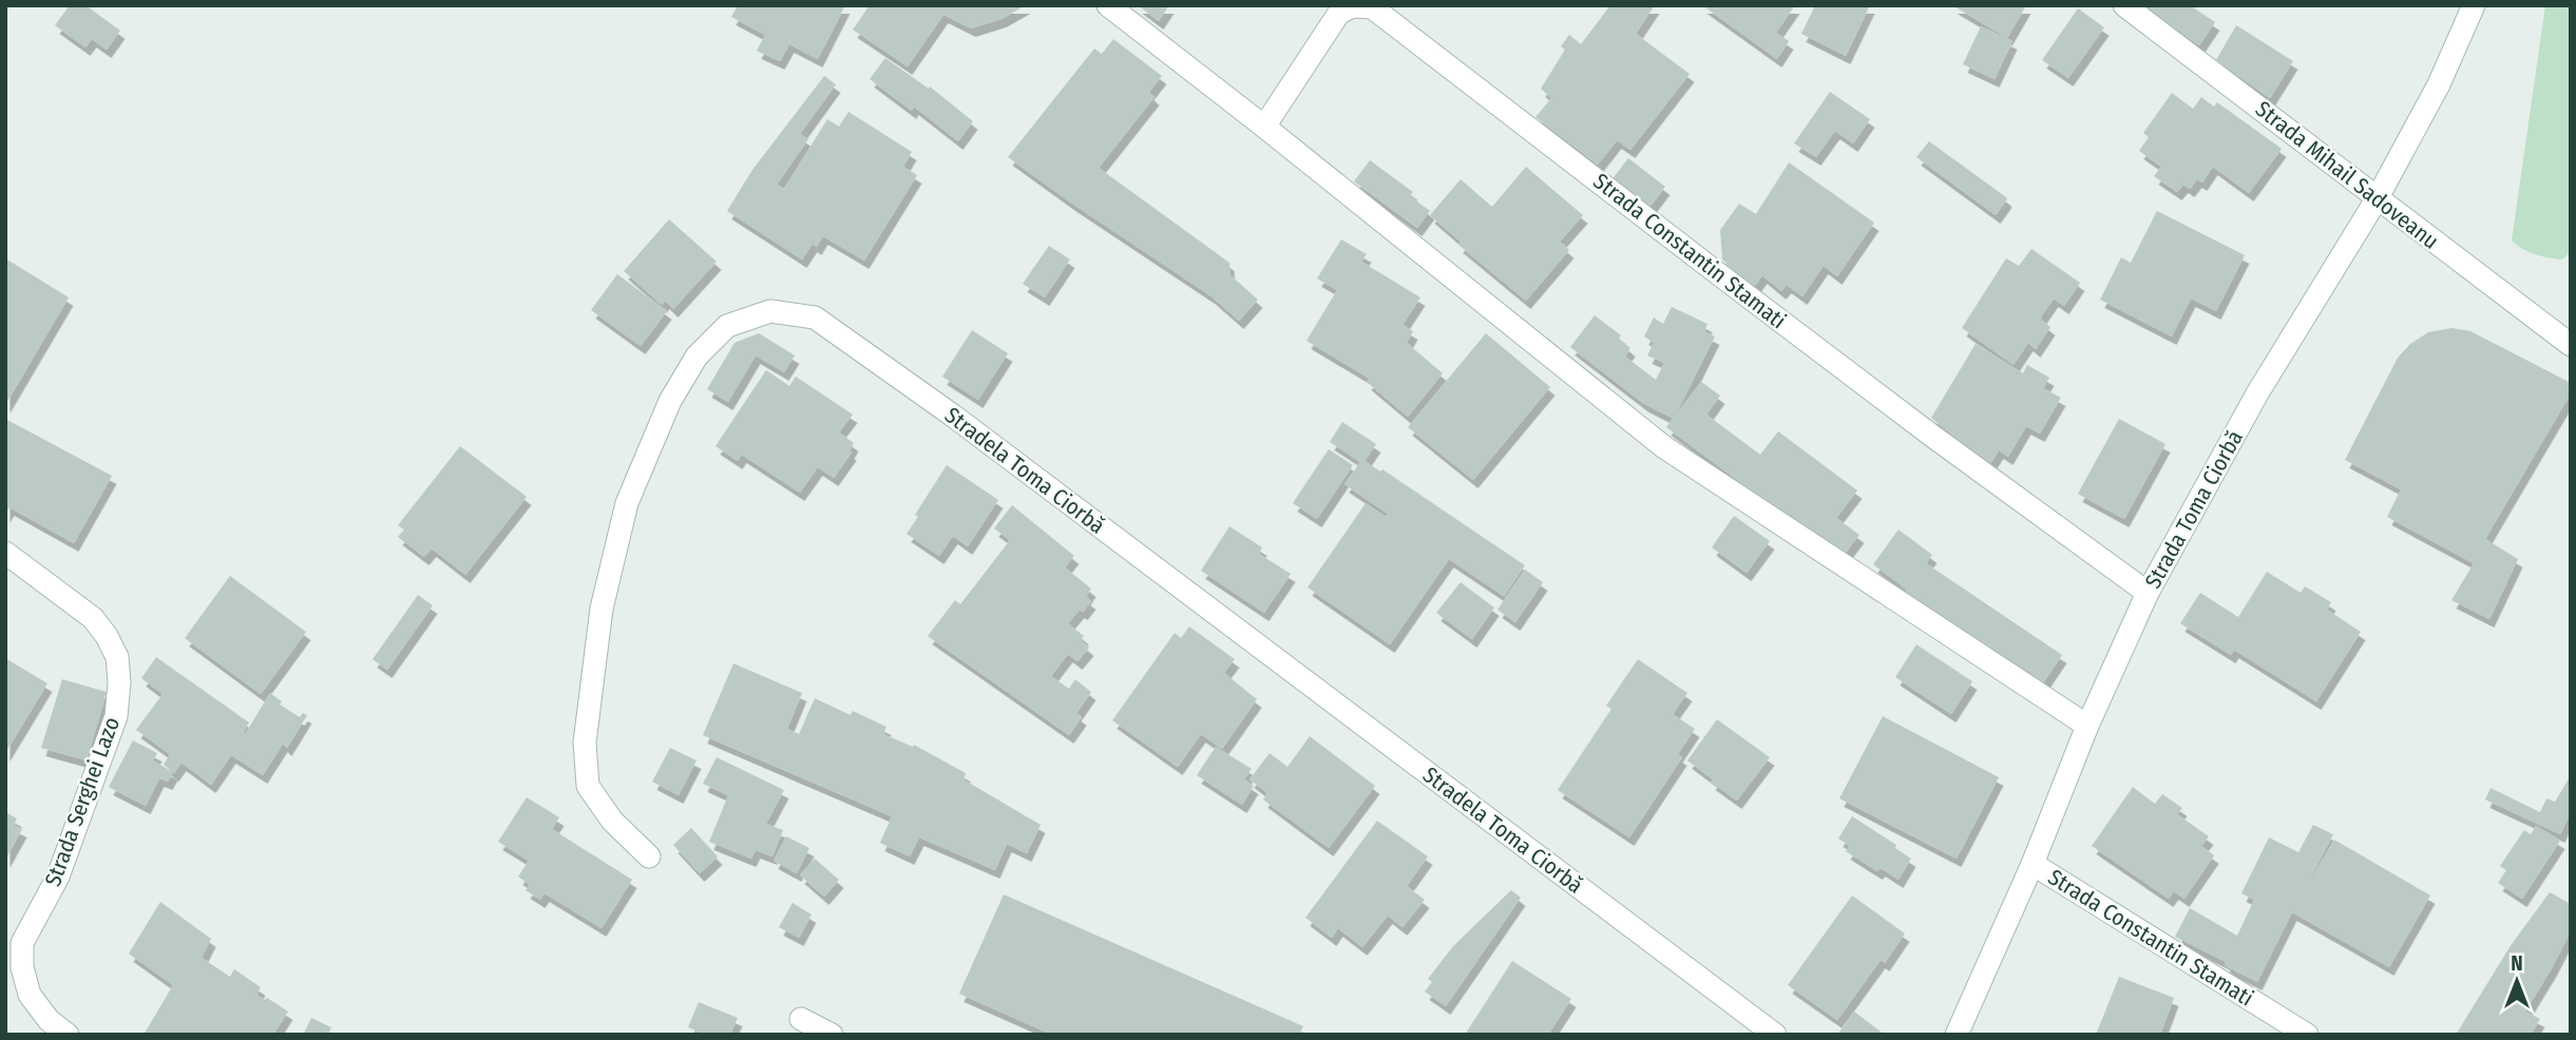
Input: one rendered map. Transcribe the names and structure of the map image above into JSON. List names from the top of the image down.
{
  "streets": {
    "street": [
      "Strada Mihail Sadoveanu",
      "Strada Constantin Stamati",
      "Stradela Toma Ciorbă",
      "Strada Toma Ciorbă",
      "Strada Serghei Lazo"
    ]
  },
  "crossings": [
    ["Strada Mihail Sadoveanu", "Strada Toma Ciorbă"],
    ["Strada Constantin Stamati", "Strada Toma Ciorbă"]
  ],
  "north": "top"
}
